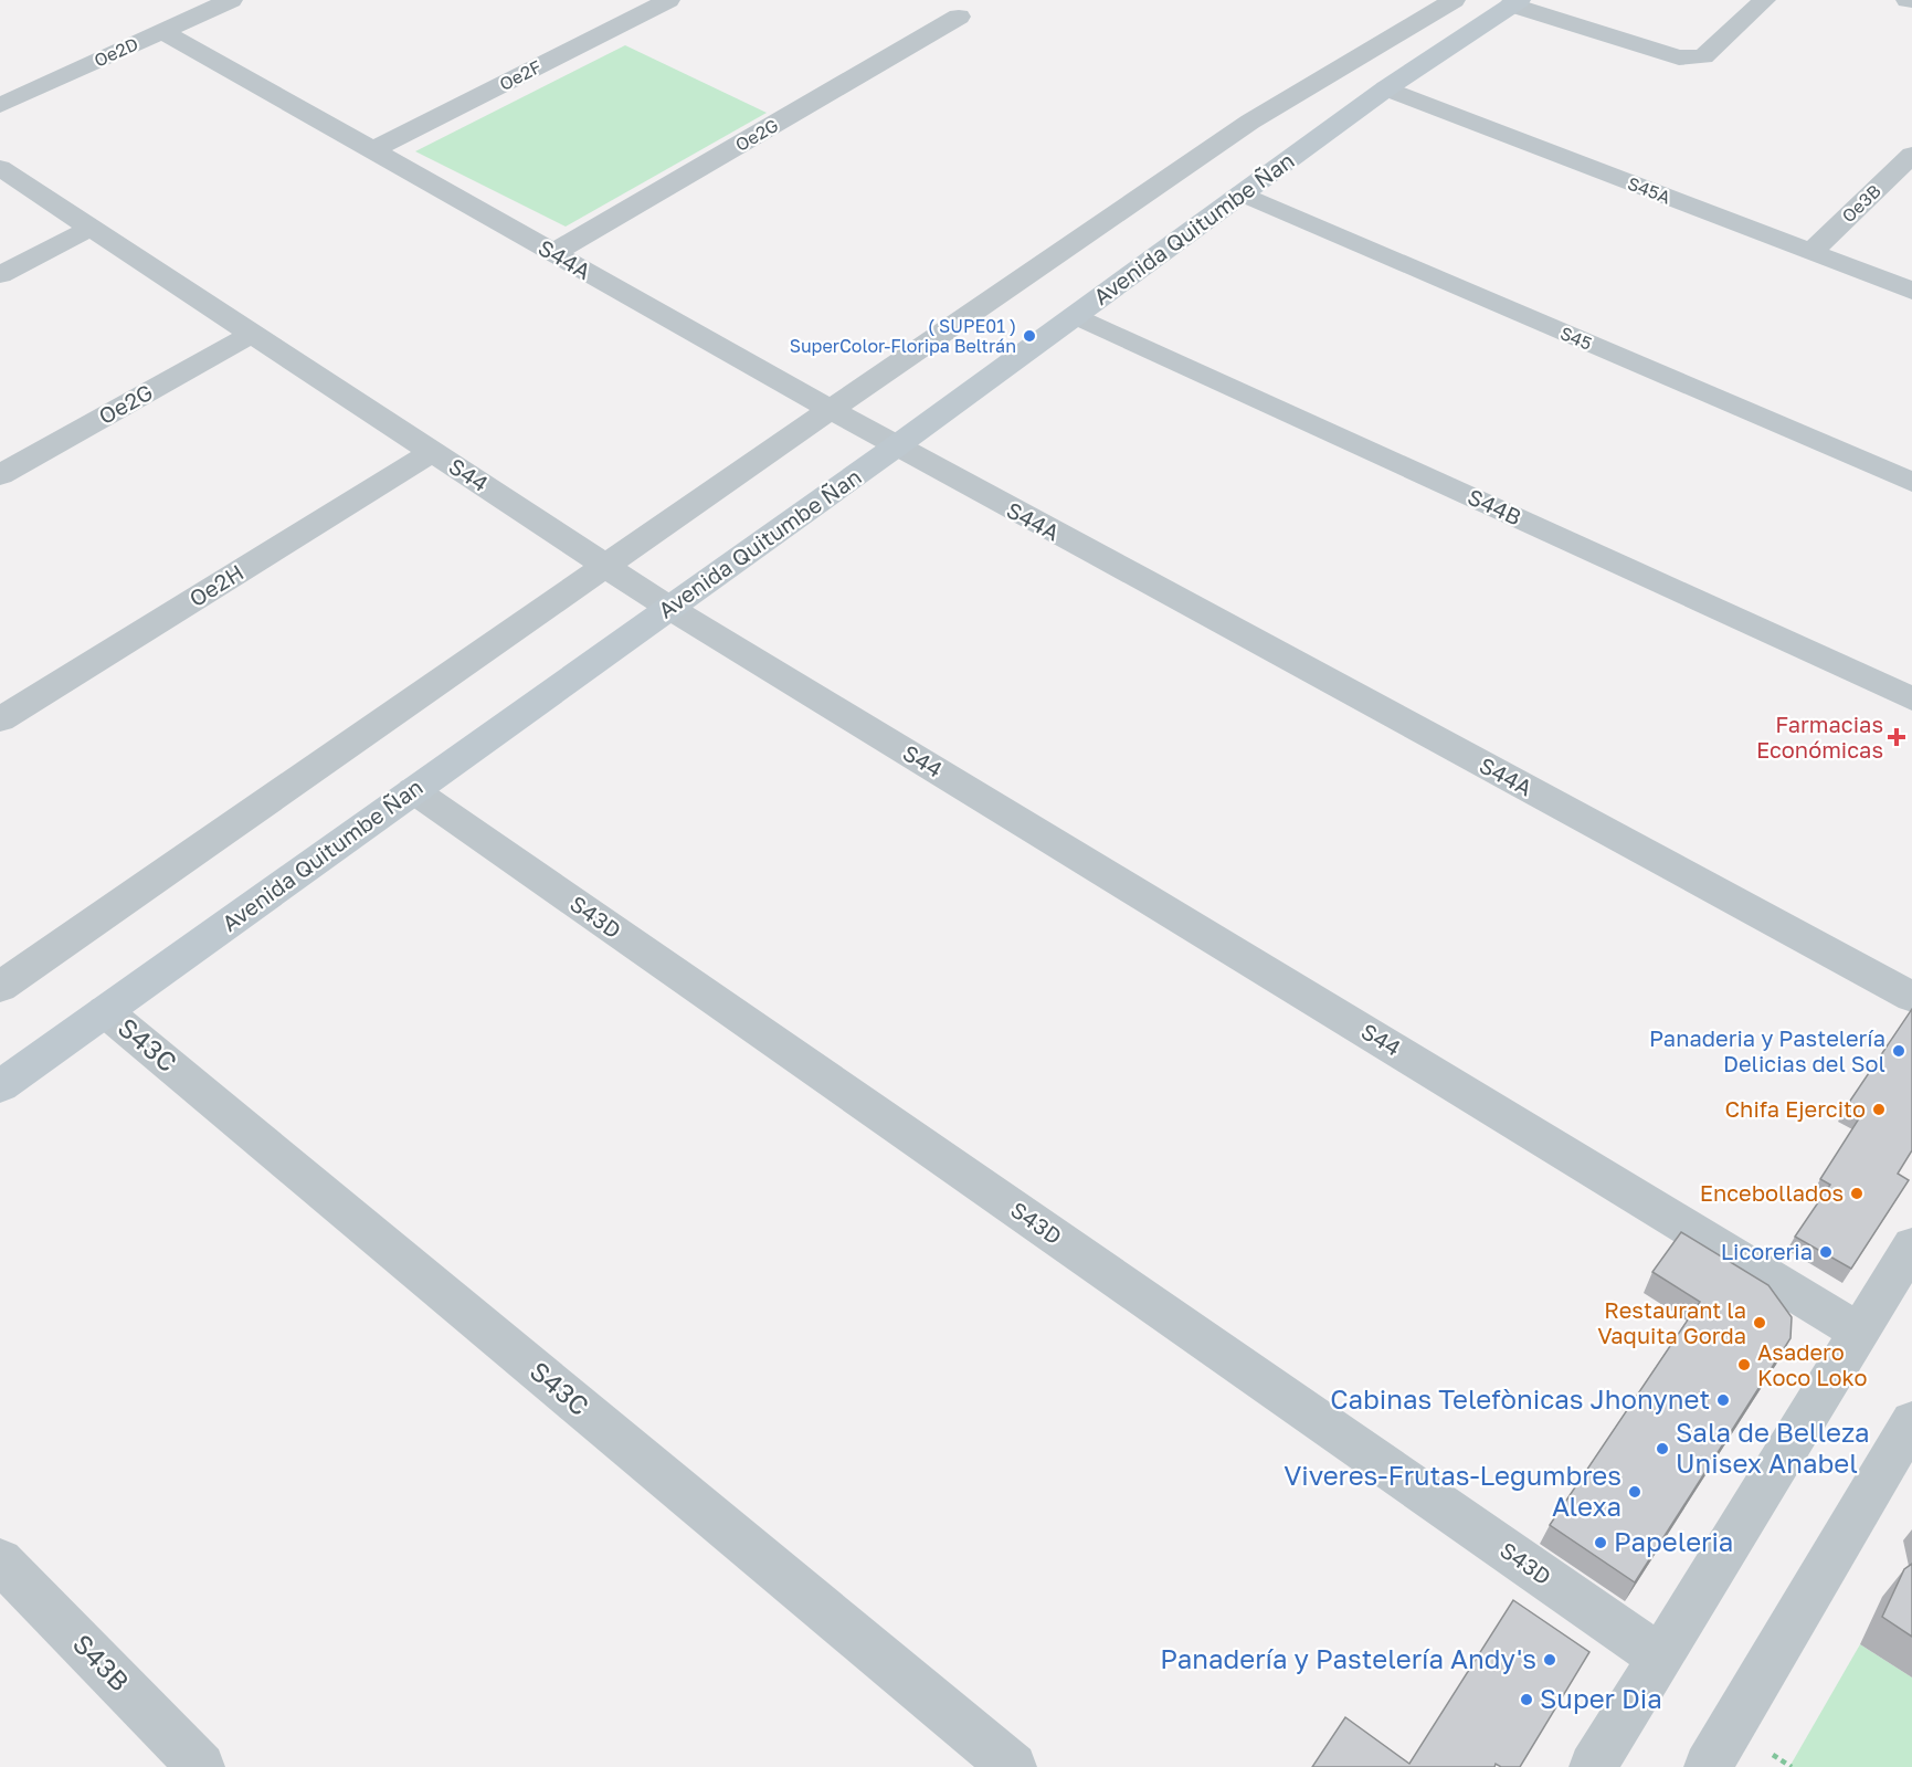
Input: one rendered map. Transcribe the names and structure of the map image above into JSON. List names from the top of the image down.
{
  "streets": {
    "street": [
      "Oe2D",
      "Oe2F",
      "Oe2G",
      "S45A",
      "Oe3B",
      "Avenida Quitumbe Ñan",
      "S44A",
      "S45",
      "S44",
      "S44B",
      "Oe2H",
      "S43D",
      "S43C",
      "S43B"
    ]
  },
  "crossings": [
    ["Oe2D", "S44A"],
    ["Oe2F", "S44A"],
    ["Oe2G", "S44A"],
    ["Oe2G", "S44"],
    ["S45A", "Oe3B"],
    ["S45A", "Avenida Quitumbe Ñan"],
    ["Avenida Quitumbe Ñan", "S44A"],
    ["Avenida Quitumbe Ñan", "S45"],
    ["Avenida Quitumbe Ñan", "S44"],
    ["Avenida Quitumbe Ñan", "S44B"],
    ["Avenida Quitumbe Ñan", "S43D"],
    ["Avenida Quitumbe Ñan", "S43C"],
    ["S44", "Oe2H"]
  ],
  "places": {
    "other": [
      "( SUPE01 ) SuperColor-Floripa Beltrán",
      "Panaderia y Pastelería Delicias del Sol",
      "Chifa Ejercito",
      "Encebollados",
      "Licoreria",
      "Restaurant la Vaquita Gorda",
      "Asadero Koco Loko",
      "Cabinas Telefònicas Jhonynet",
      "Sala de Belleza Unisex Anabel",
      "Viveres-Frutas-Legumbres Alexa",
      "Papeleria",
      "Panadería y Pastelería Andy's",
      "Super Dia"
    ],
    "health": ["Farmacias Económicas"]
  }
}
